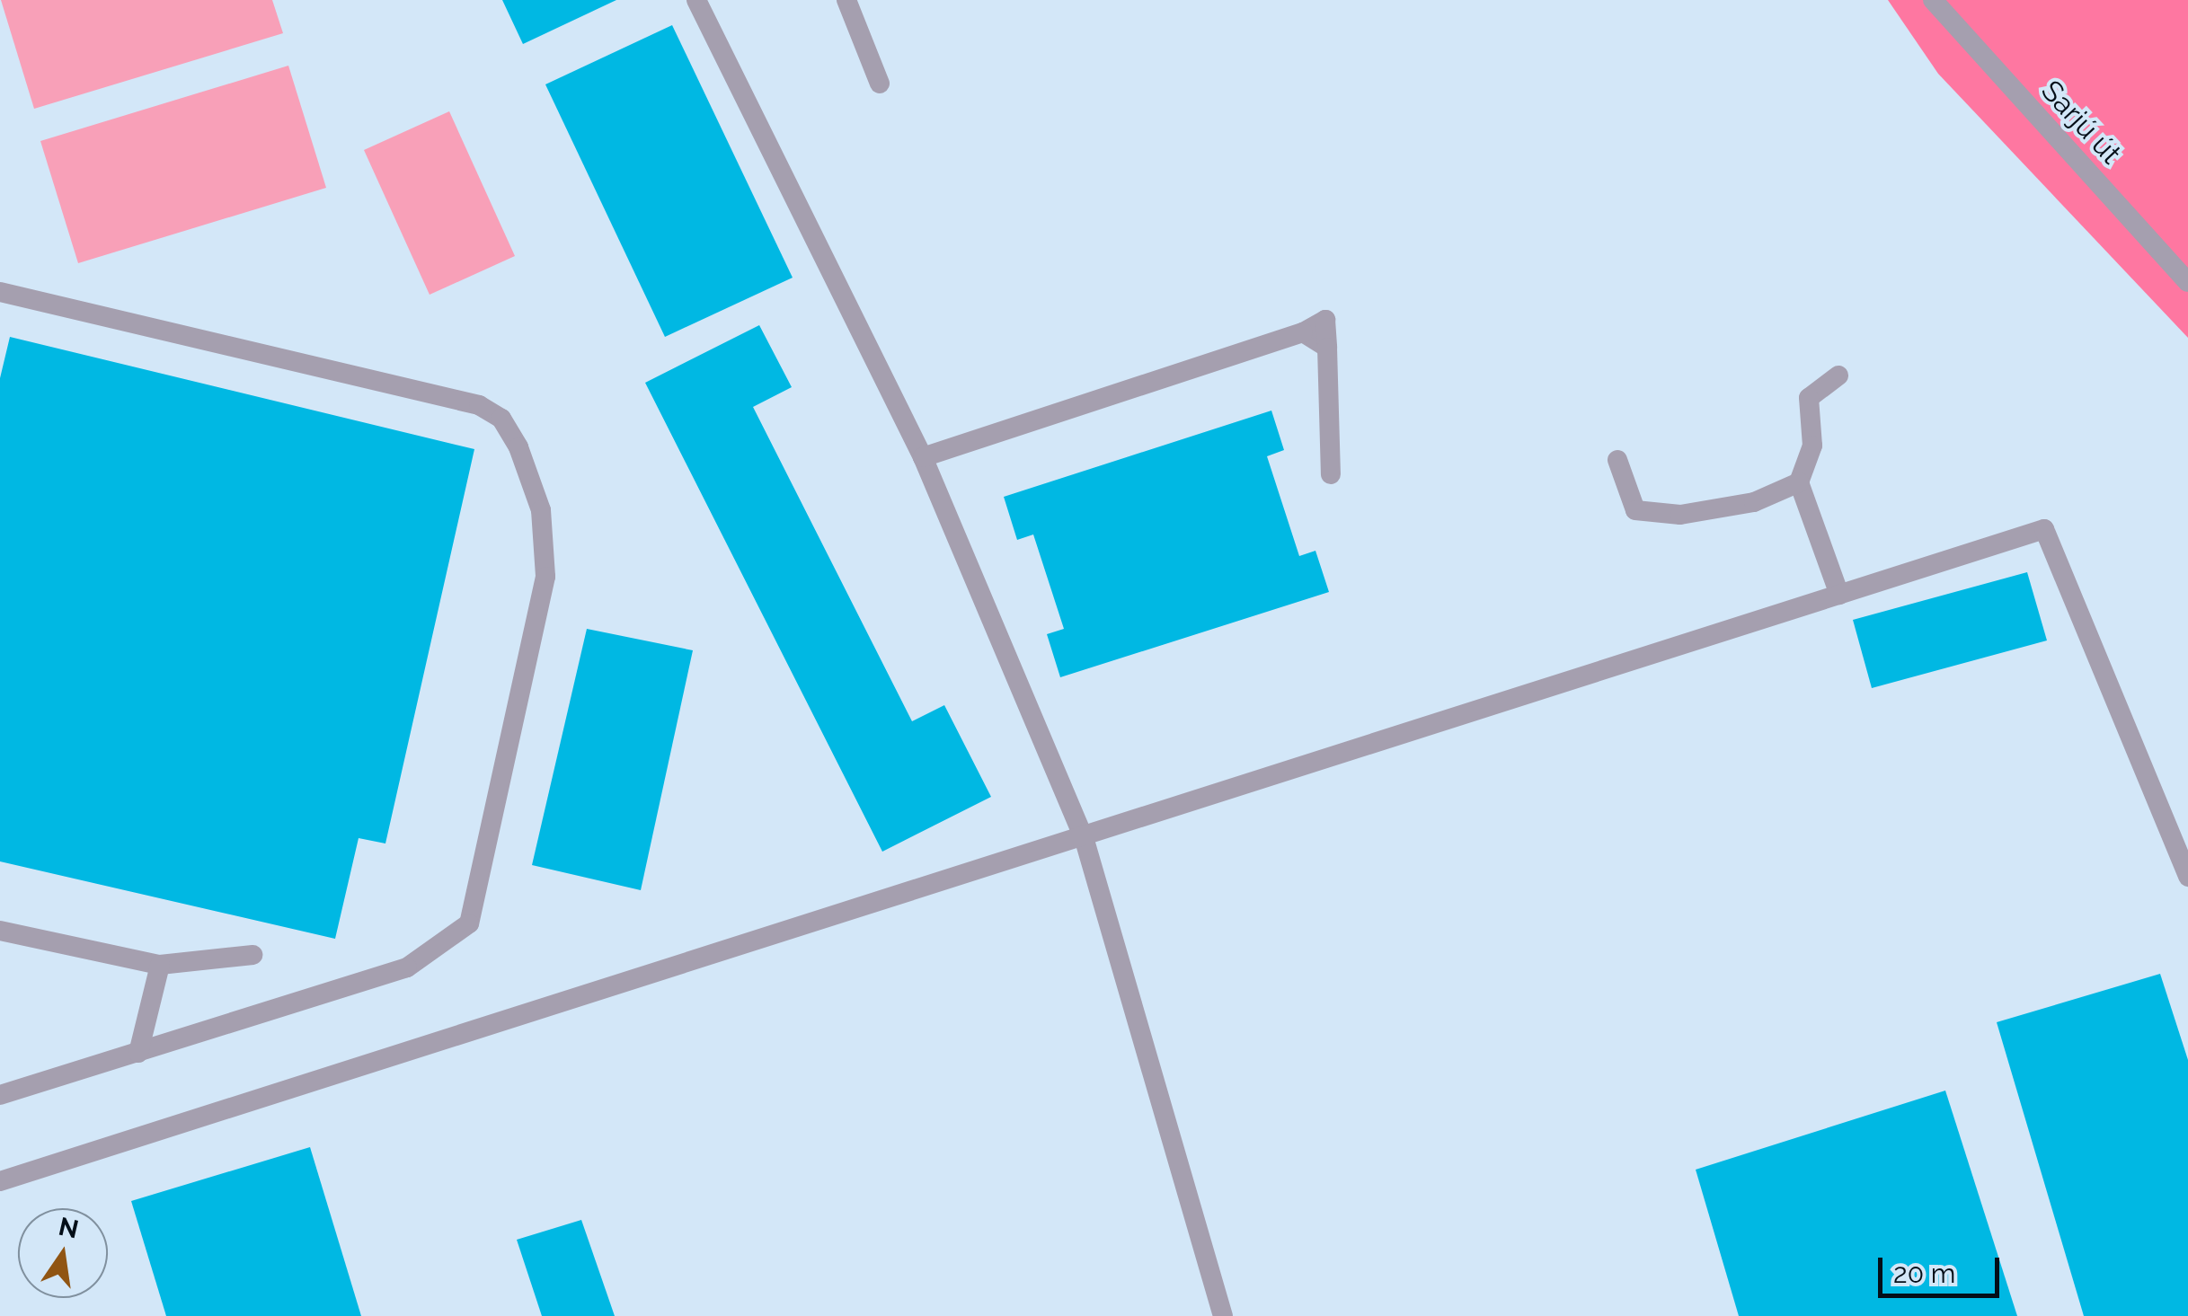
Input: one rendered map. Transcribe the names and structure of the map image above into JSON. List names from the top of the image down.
{
  "streets": {
    "lane": ["Sarjú út"]
  },
  "scale_bar": "20 m",
  "north": "top"
}
